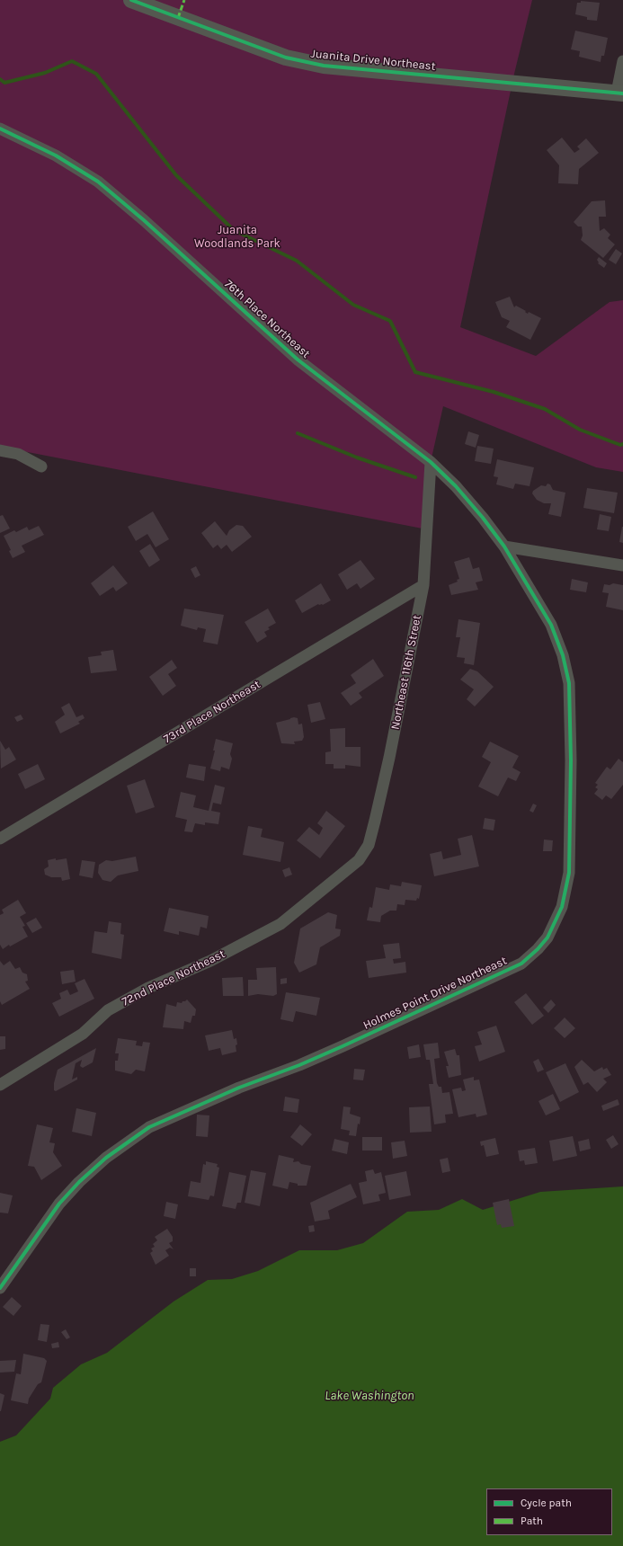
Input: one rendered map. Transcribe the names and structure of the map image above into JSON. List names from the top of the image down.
{
  "streets": {
    "main road": ["Juanita Drive Northeast"],
    "street": [
      "76th Place Northeast",
      "Northeast 116th Street",
      "73rd Place Northeast",
      "72nd Place Northeast",
      "Holmes Point Drive Northeast"
    ]
  },
  "crossings": [
    ["76th Place Northeast", "Northeast 116th Street"],
    ["76th Place Northeast", "Holmes Point Drive Northeast"],
    ["Northeast 116th Street", "73rd Place Northeast"],
    ["Northeast 116th Street", "72nd Place Northeast"]
  ],
  "water": ["Lake Washington"],
  "parks": ["Juanita Woodlands Park"],
  "legend": ["Cycle path", "Path"]
}
